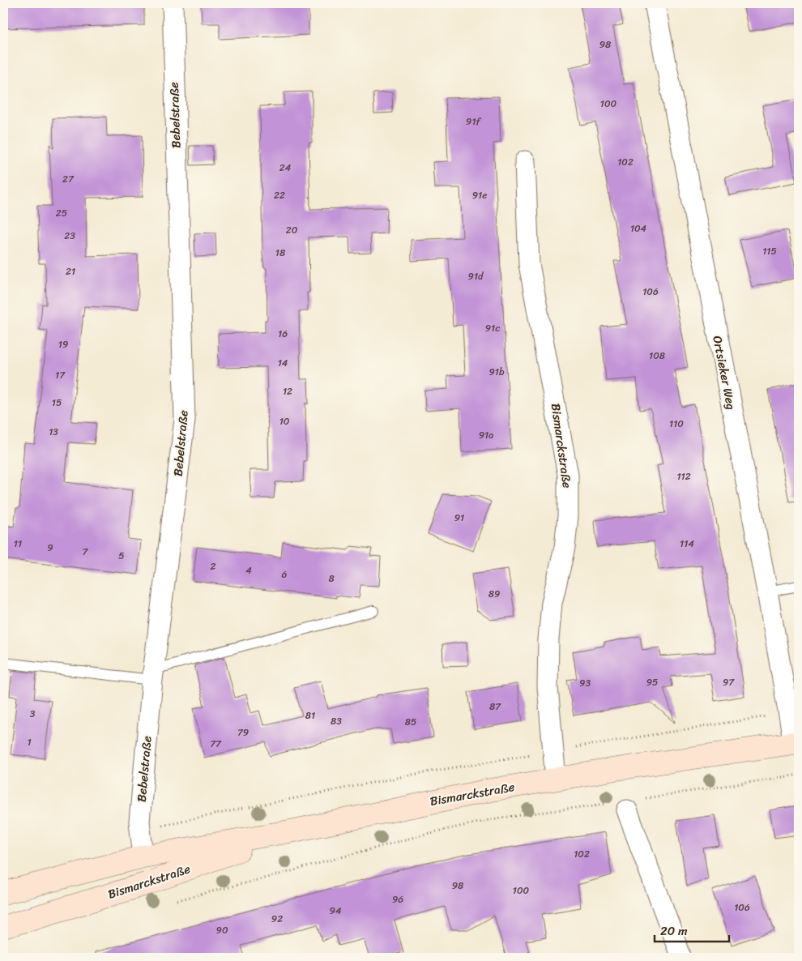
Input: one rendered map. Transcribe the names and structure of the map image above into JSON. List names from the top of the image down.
{
  "streets": {
    "main road": ["Bismarckstraße"],
    "street": ["Bebelstraße", "Ortsieker Weg"]
  },
  "crossings": [
    ["Bebelstraße", "Bismarckstraße"],
    ["Ortsieker Weg", "Bismarckstraße"]
  ],
  "house_numbers": [
    "98",
    "100",
    "91f",
    "102",
    "24",
    "27",
    "22",
    "91e",
    "25",
    "104",
    "20",
    "23",
    "115",
    "18",
    "21",
    "91d",
    "106",
    "91c",
    "16",
    "19",
    "108",
    "14",
    "91b",
    "17",
    "12",
    "15",
    "10",
    "110",
    "13",
    "91a",
    "112",
    "91",
    "11",
    "114",
    "9",
    "7",
    "5",
    "2",
    "4",
    "6",
    "8",
    "89",
    "95",
    "97",
    "93",
    "87",
    "3",
    "81",
    "83",
    "85",
    "79",
    "1",
    "77",
    "102",
    "98",
    "100",
    "96",
    "106",
    "94",
    "92",
    "90"
  ],
  "scale_bar": "20 m"
}
